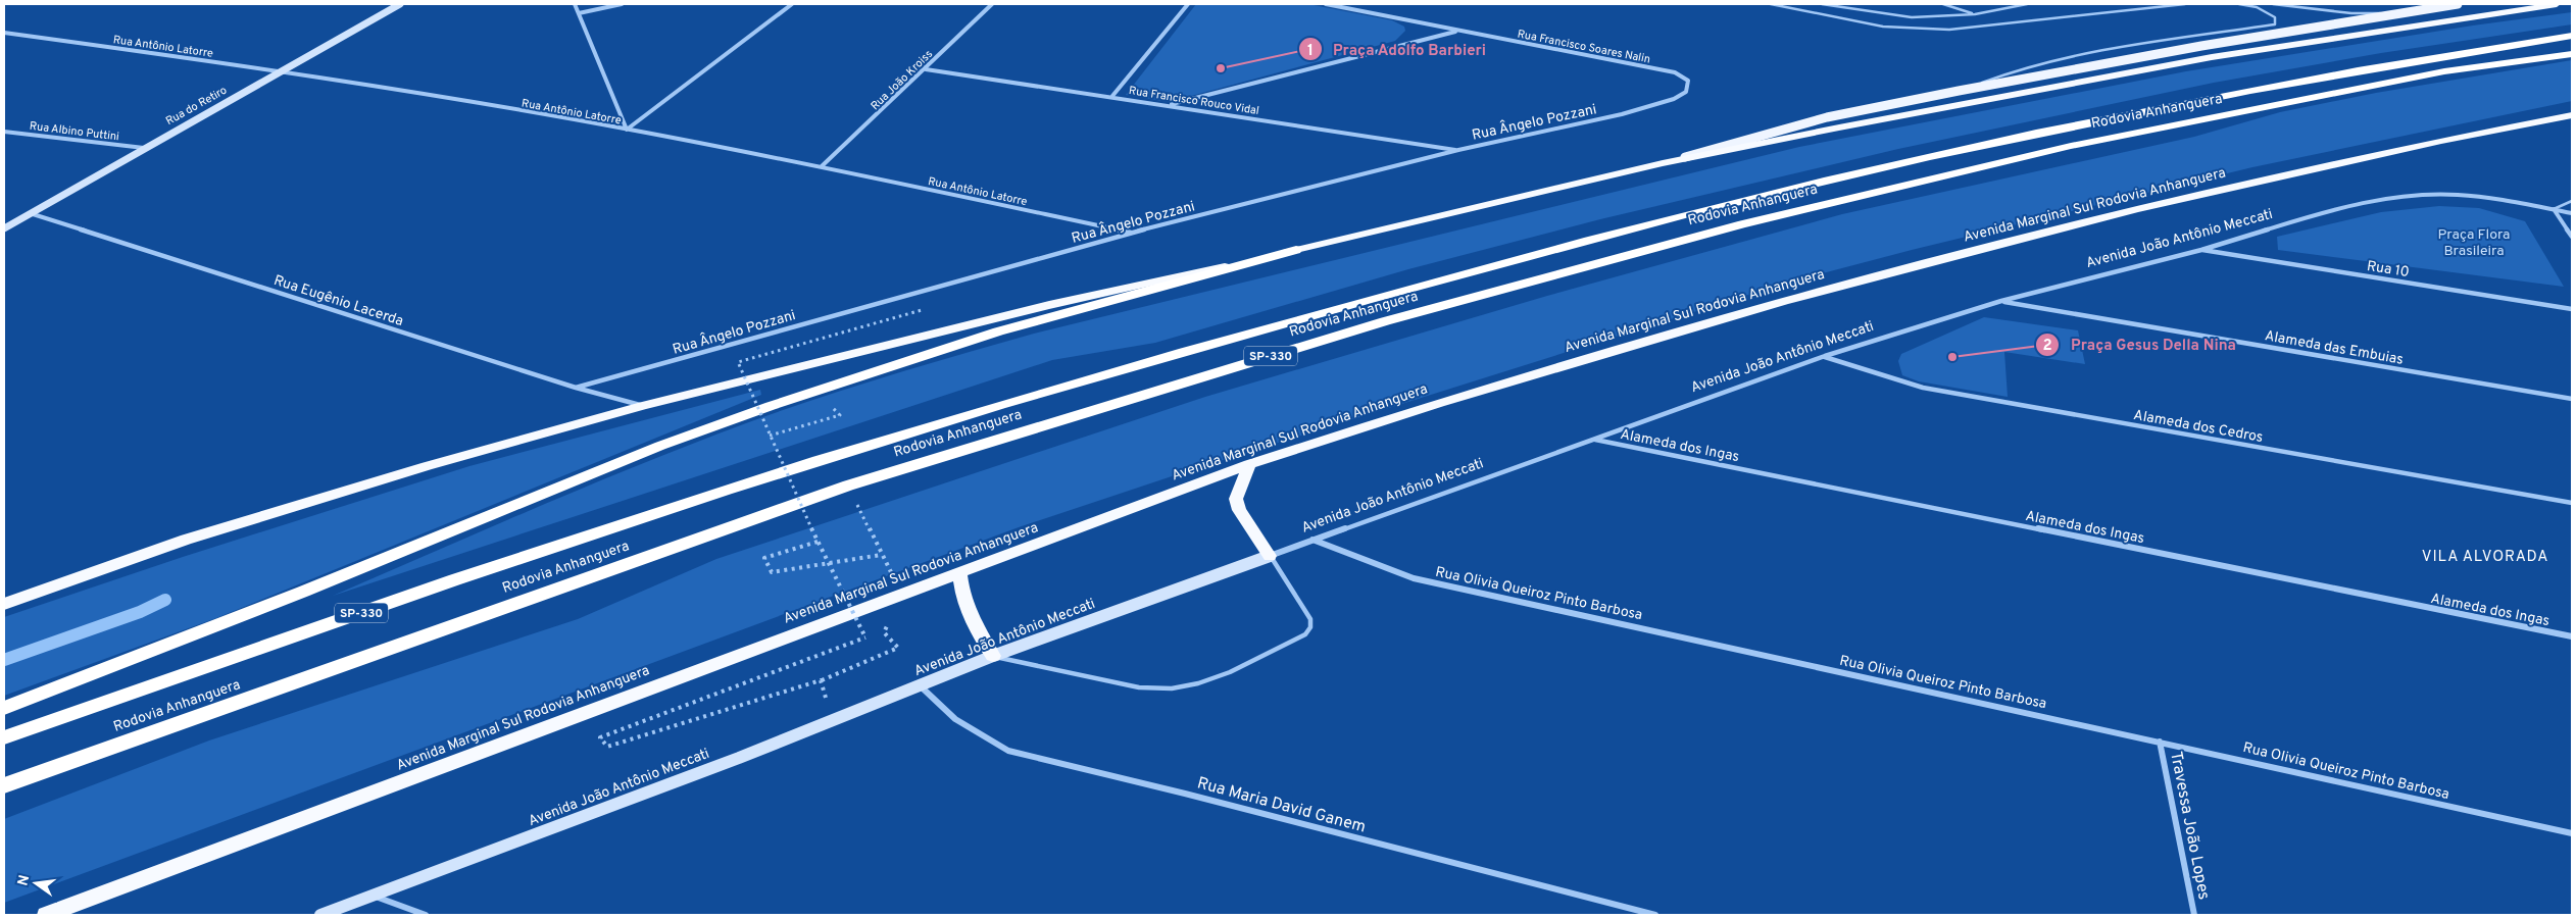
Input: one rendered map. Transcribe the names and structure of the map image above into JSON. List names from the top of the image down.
{
  "streets": {
    "highway": ["Rodovia Anhanguera", "Avenida Marginal Sul Rodovia Anhanguera", "SP-330"],
    "main road": ["Rua do Retiro", "Avenida João Antônio Meccati"],
    "street": [
      "Rua Antônio Latorre",
      "Rua Francisco Soares Nalin",
      "Rua João Kroiss",
      "Rua Francisco Rouco Vidal",
      "Rua Ângelo Pozzani",
      "Rua Albino Puttini",
      "Rua 10",
      "Rua Eugênio Lacerda",
      "Alameda das Embuias",
      "Alameda dos Cedros",
      "Alameda dos Ingas",
      "Rua Olivia Queiroz Pinto Barbosa",
      "Rua Maria David Ganem",
      "Travessa João Lopes"
    ]
  },
  "crossings": [
    ["Rua Antônio Latorre", "Rua João Kroiss"],
    ["Rua Antônio Latorre", "Rua do Retiro"],
    ["Rua Antônio Latorre", "Rua Ângelo Pozzani"],
    ["Rua Francisco Soares Nalin", "Rua Ângelo Pozzani"],
    ["Rua João Kroiss", "Rua Francisco Rouco Vidal"],
    ["Rua Francisco Rouco Vidal", "Rua Ângelo Pozzani"],
    ["Rua do Retiro", "Rua Albino Puttini"],
    ["Rua do Retiro", "Rua Eugênio Lacerda"],
    ["Rua Ângelo Pozzani", "Rua Eugênio Lacerda"],
    ["Avenida João Antônio Meccati", "Rua 10"],
    ["Avenida João Antônio Meccati", "Alameda das Embuias"],
    ["Avenida João Antônio Meccati", "Alameda dos Cedros"],
    ["Avenida João Antônio Meccati", "Alameda dos Ingas"],
    ["Avenida João Antônio Meccati", "Rua Olivia Queiroz Pinto Barbosa"],
    ["Avenida João Antônio Meccati", "Rua Maria David Ganem"],
    ["Rua Olivia Queiroz Pinto Barbosa", "Travessa João Lopes"]
  ],
  "districts": ["VILA ALVORADA"],
  "parks": ["Praça Flora Brasileira"],
  "places": ["Praça Adolfo Barbieri", "Praça Gesus Della Nina"],
  "north": "left"
}
